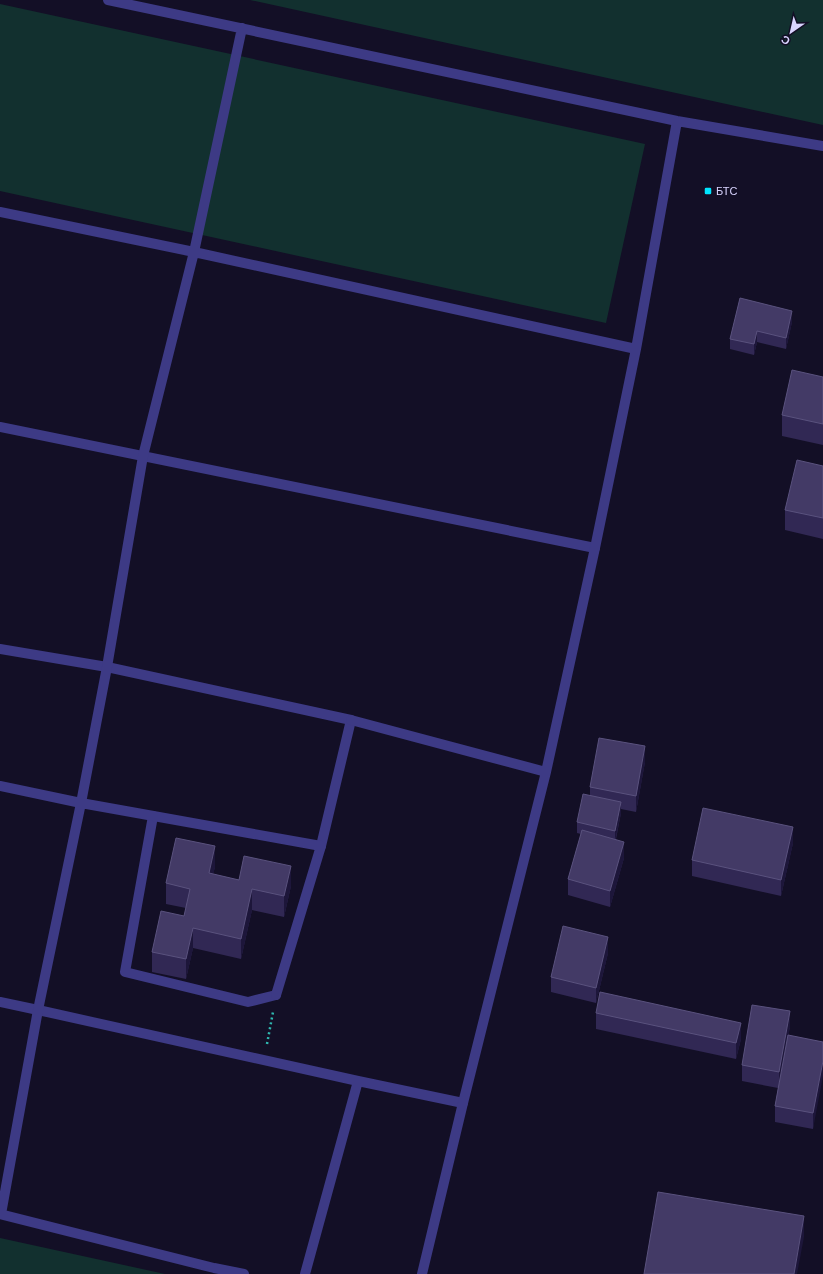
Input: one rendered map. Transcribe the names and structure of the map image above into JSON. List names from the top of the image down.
{
  "places": {
    "transit": ["БТС"]
  },
  "north": "bottom left"
}
